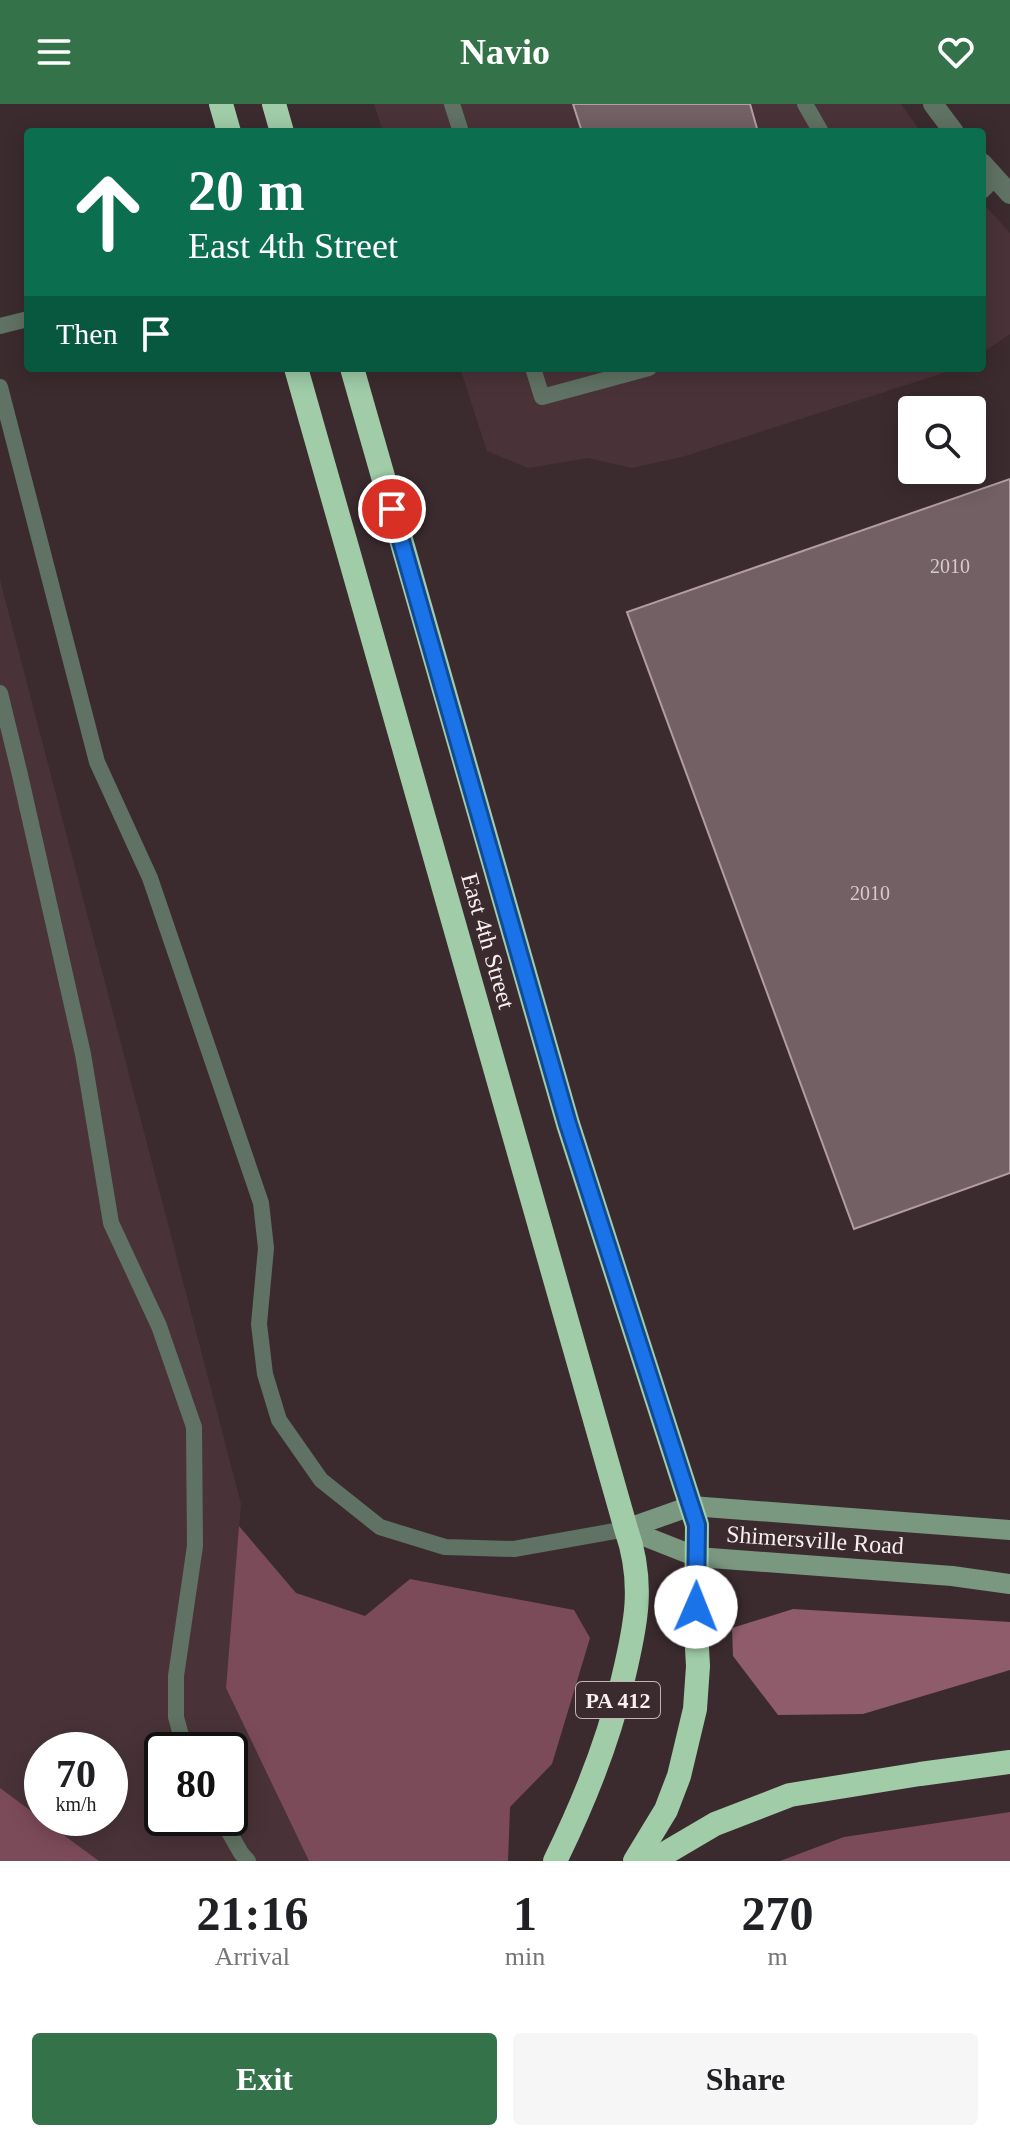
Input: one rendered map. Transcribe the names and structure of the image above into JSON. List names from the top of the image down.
{
  "streets": {
    "highway": ["East 4th Street", "PA 412"],
    "street": ["Shimersville Road"]
  },
  "crossings": [
    ["East 4th Street", "Shimersville Road"],
    ["East 4th Street", "PA 412"],
    ["Shimersville Road", "PA 412"]
  ],
  "house_numbers": ["2010", "2010"],
  "page": {
    "header": "Navio",
    "turn": ["20 m", "East 4th Street"],
    "then": "Then",
    "speed": "70 km/h",
    "limit": "80",
    "eta": [
      "21:16",
      "Arrival",
      "1",
      "min",
      "270",
      "m"
    ],
    "buttons": ["Exit", "Share"]
  }
}
